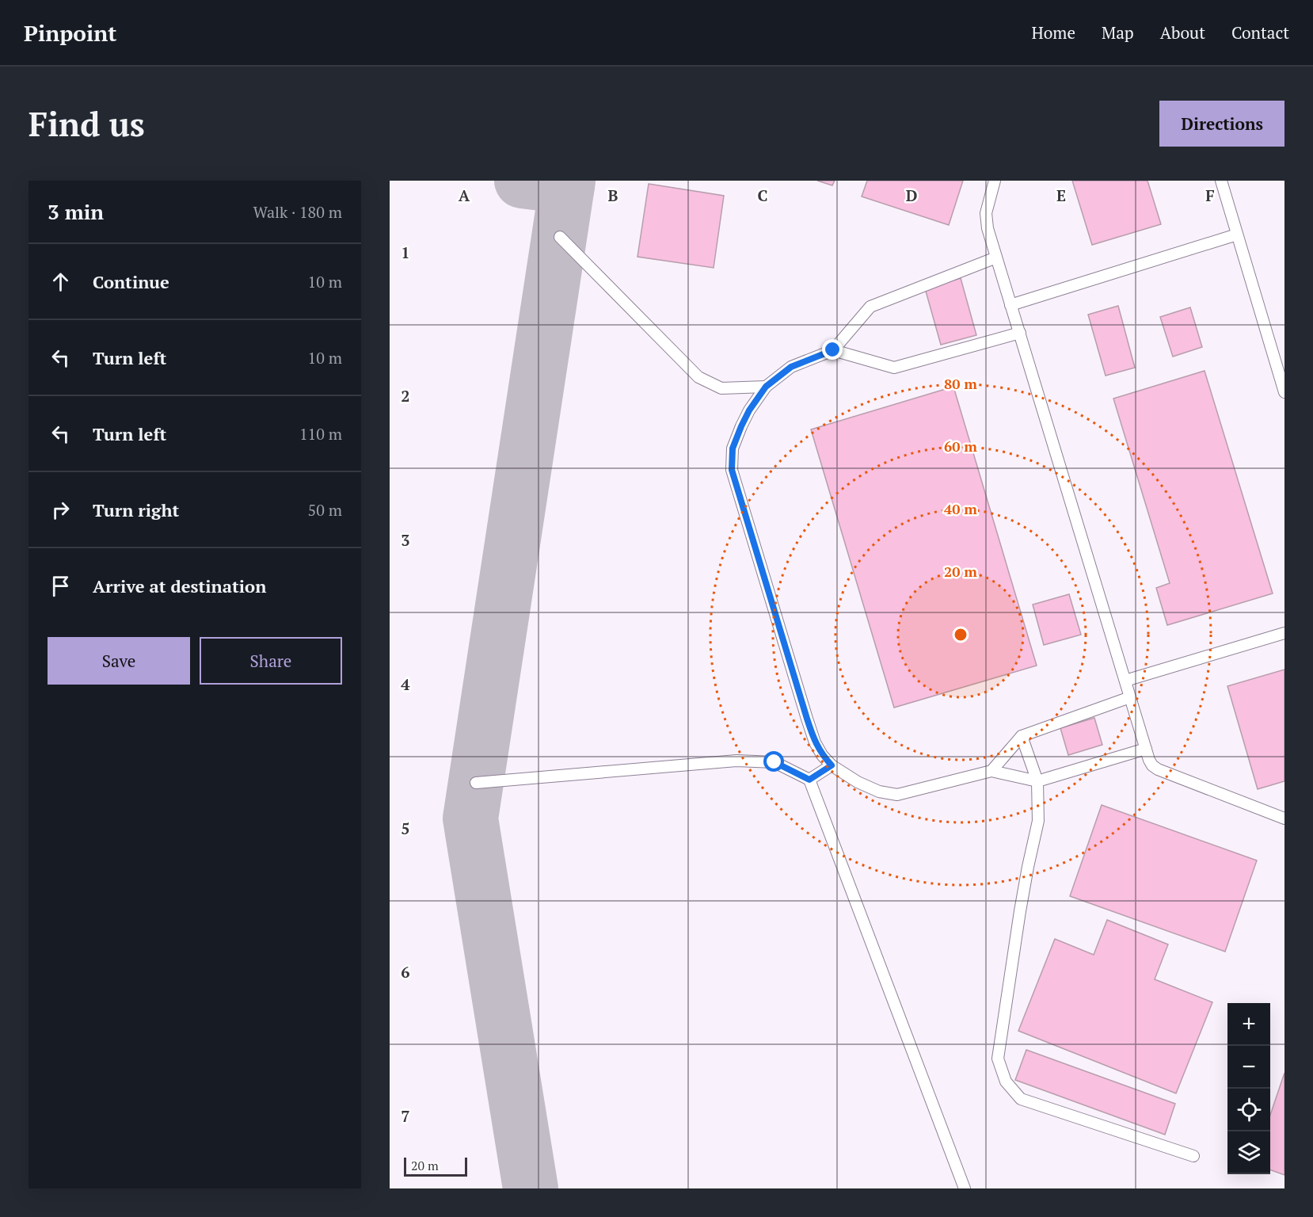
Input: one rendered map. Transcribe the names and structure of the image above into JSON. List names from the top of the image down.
{
  "scale_bar": "20 m",
  "page": {
    "header": "Pinpoint",
    "nav": [
      "Home",
      "Map",
      "About",
      "Contact"
    ],
    "buttons": [
      "Directions",
      ["Save", "Share"]
    ],
    "title": "Find us",
    "heading": ["3 min", "Walk · 180 m"],
    "list": [
      ["Continue", "10 m"],
      ["Turn left", "10 m"],
      ["Turn left", "110 m"],
      ["Turn right", "50 m"],
      "Arrive at destination"
    ],
    "map_buttons": ["+", "−"],
    "scale": "20 m"
  },
  "grid": {
    "columns": [
      "A",
      "B",
      "C",
      "D",
      "E",
      "F"
    ],
    "rows": [
      "1",
      "2",
      "3",
      "4",
      "5",
      "6",
      "7"
    ]
  },
  "rings": [
    "80 m",
    "60 m",
    "40 m",
    "20 m"
  ]
}
